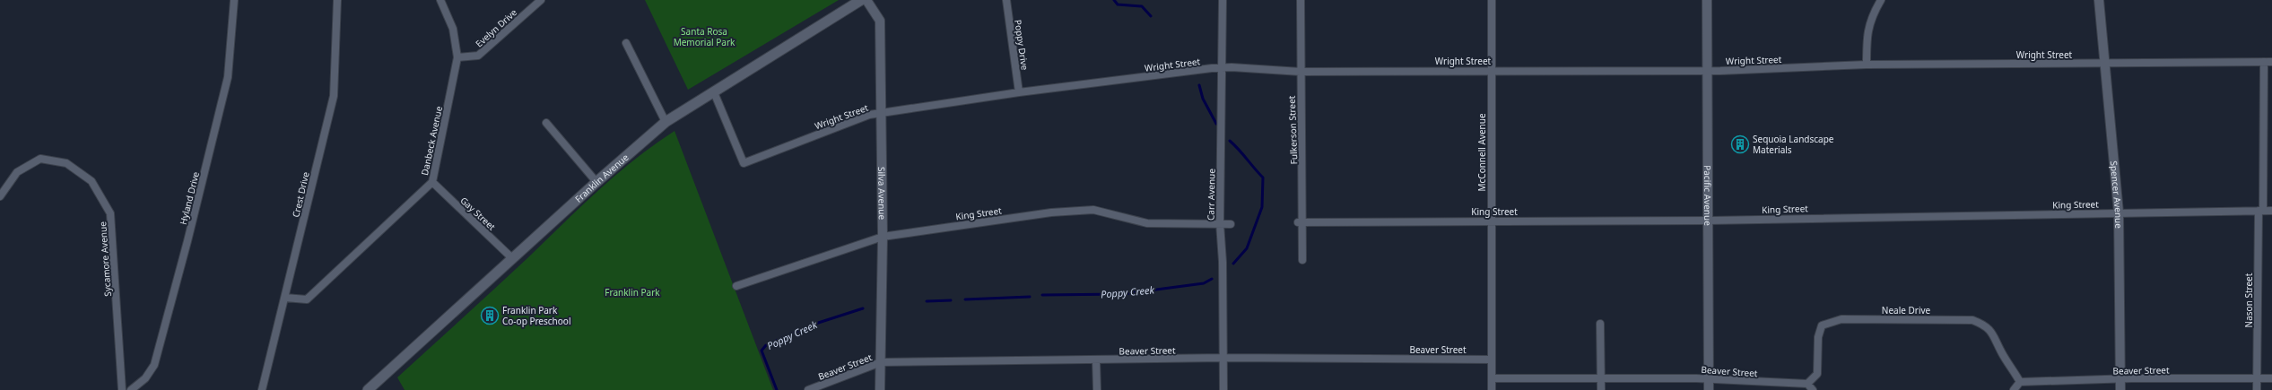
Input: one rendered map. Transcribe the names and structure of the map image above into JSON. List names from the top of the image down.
{
  "streets": {
    "main road": ["Franklin Avenue"],
    "street": [
      "Evelyn Drive",
      "Poppy Drive",
      "Wright Street",
      "Fulkerson Street",
      "Danbeck Avenue",
      "McConnell Avenue",
      "Silva Avenue",
      "Crest Drive",
      "Carr Avenue",
      "Spencer Avenue",
      "Pacific Avenue",
      "Hyland Drive",
      "King Street",
      "Gay Street",
      "Sycamore Avenue",
      "Nason Street",
      "Neale Drive",
      "Beaver Street"
    ]
  },
  "crossings": [
    ["Evelyn Drive", "Danbeck Avenue"],
    ["Poppy Drive", "Wright Street"],
    ["Wright Street", "Fulkerson Street"],
    ["Wright Street", "McConnell Avenue"],
    ["Wright Street", "Franklin Avenue"],
    ["Wright Street", "Silva Avenue"],
    ["Wright Street", "Carr Avenue"],
    ["Wright Street", "Spencer Avenue"],
    ["Wright Street", "Pacific Avenue"],
    ["Wright Street", "Nason Street"],
    ["Fulkerson Street", "King Street"],
    ["Danbeck Avenue", "Crest Drive"],
    ["Danbeck Avenue", "Gay Street"],
    ["McConnell Avenue", "King Street"],
    ["McConnell Avenue", "Beaver Street"],
    ["Franklin Avenue", "Gay Street"],
    ["Silva Avenue", "King Street"],
    ["Silva Avenue", "Beaver Street"],
    ["Carr Avenue", "King Street"],
    ["Carr Avenue", "Beaver Street"],
    ["Spencer Avenue", "King Street"],
    ["Spencer Avenue", "Beaver Street"],
    ["Pacific Avenue", "King Street"],
    ["Pacific Avenue", "Beaver Street"],
    ["King Street", "Nason Street"],
    ["Nason Street", "Beaver Street"],
    ["Neale Drive", "Beaver Street"]
  ],
  "water": ["Poppy Creek"],
  "parks": ["Santa Rosa Memorial Park", "Franklin Park"],
  "places": {
    "building": ["Sequoia Landscape Materials", "Franklin Park Co-op Preschool"]
  }
}
